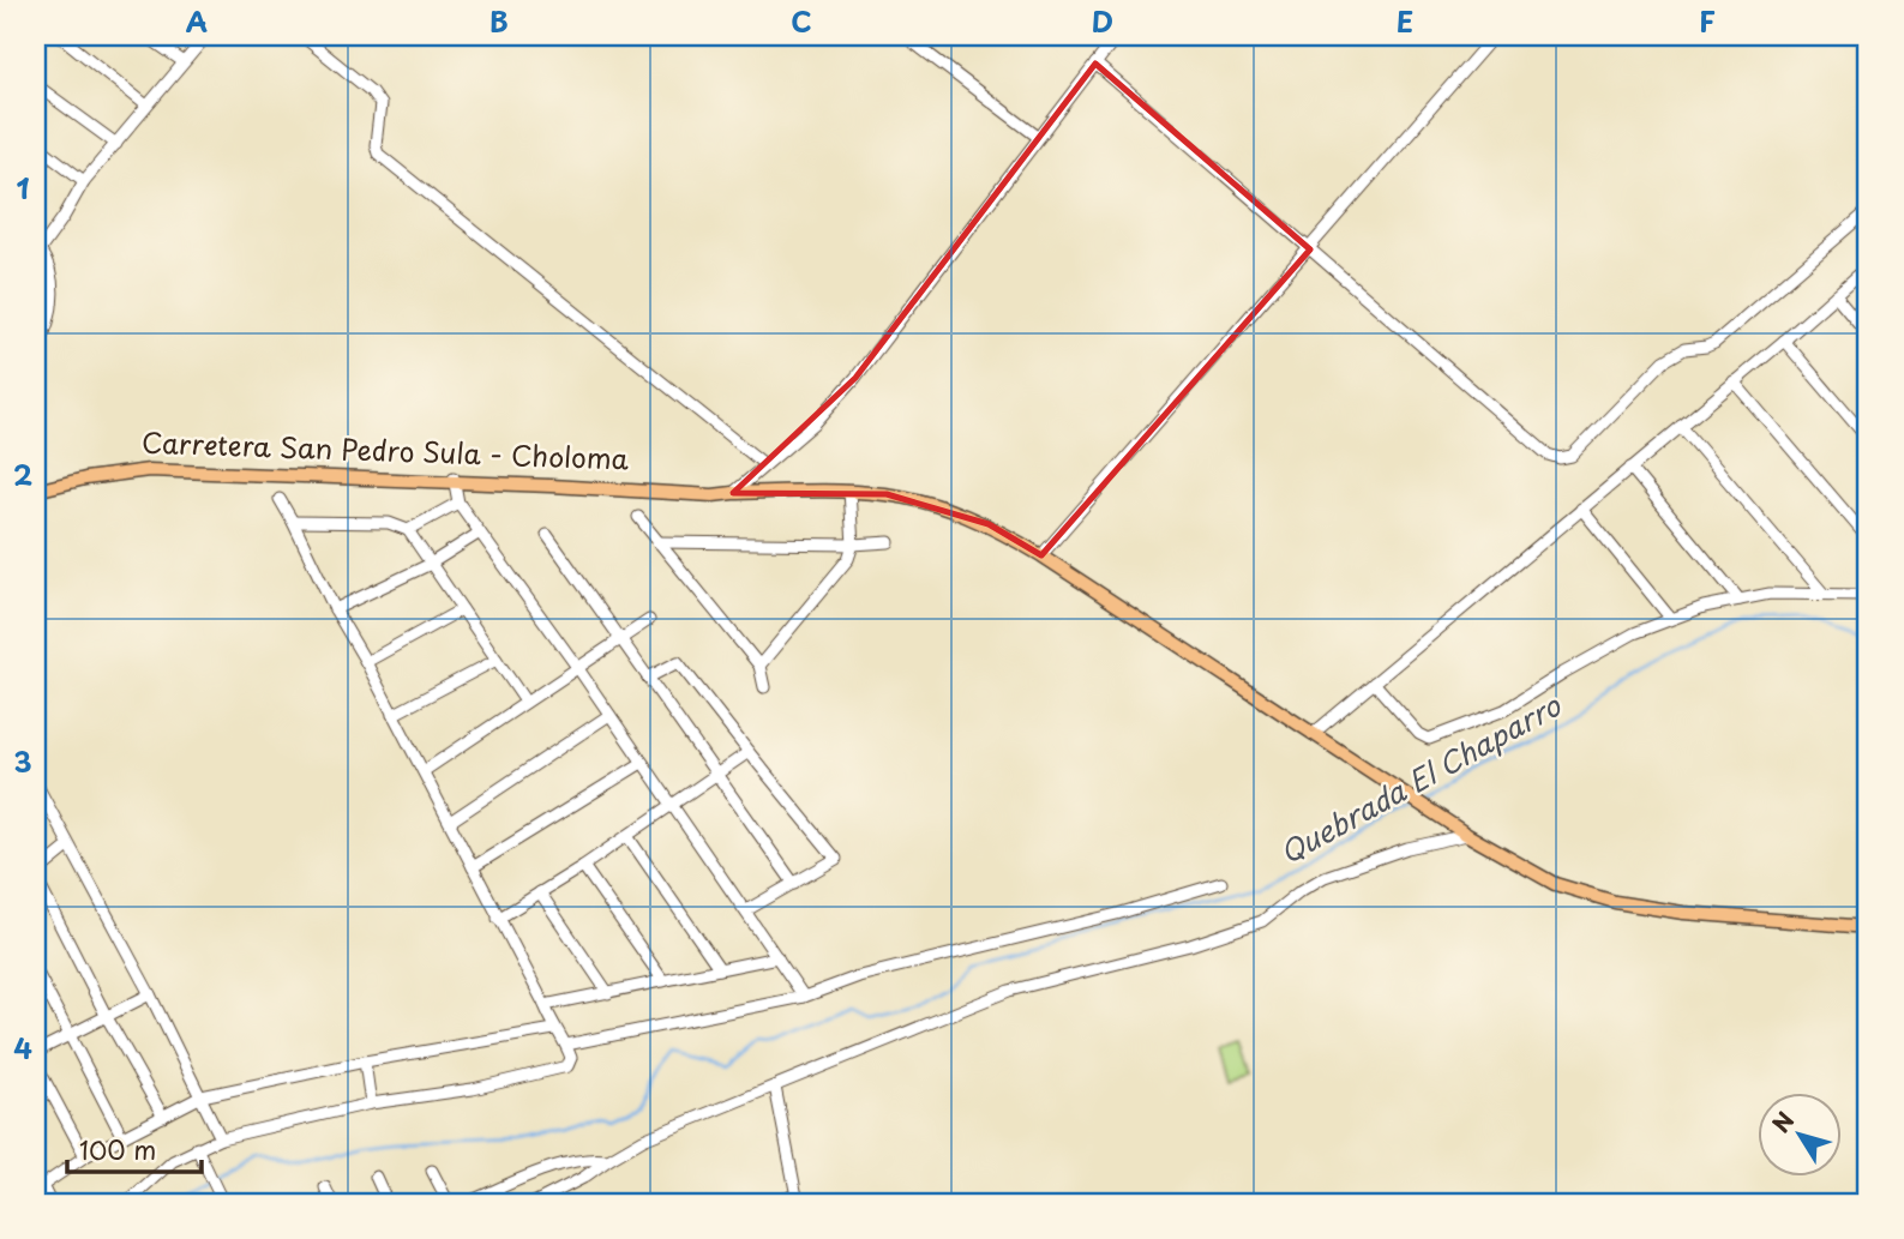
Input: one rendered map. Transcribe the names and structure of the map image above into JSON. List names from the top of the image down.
{
  "streets": {
    "main road": ["Carretera San Pedro Sula - Choloma"]
  },
  "water": ["Quebrada El Chaparro"],
  "scale_bar": "100 m",
  "north": "top left",
  "grid": {
    "columns": [
      "A",
      "B",
      "C",
      "D",
      "E",
      "F"
    ],
    "rows": [
      "1",
      "2",
      "3",
      "4"
    ]
  }
}
